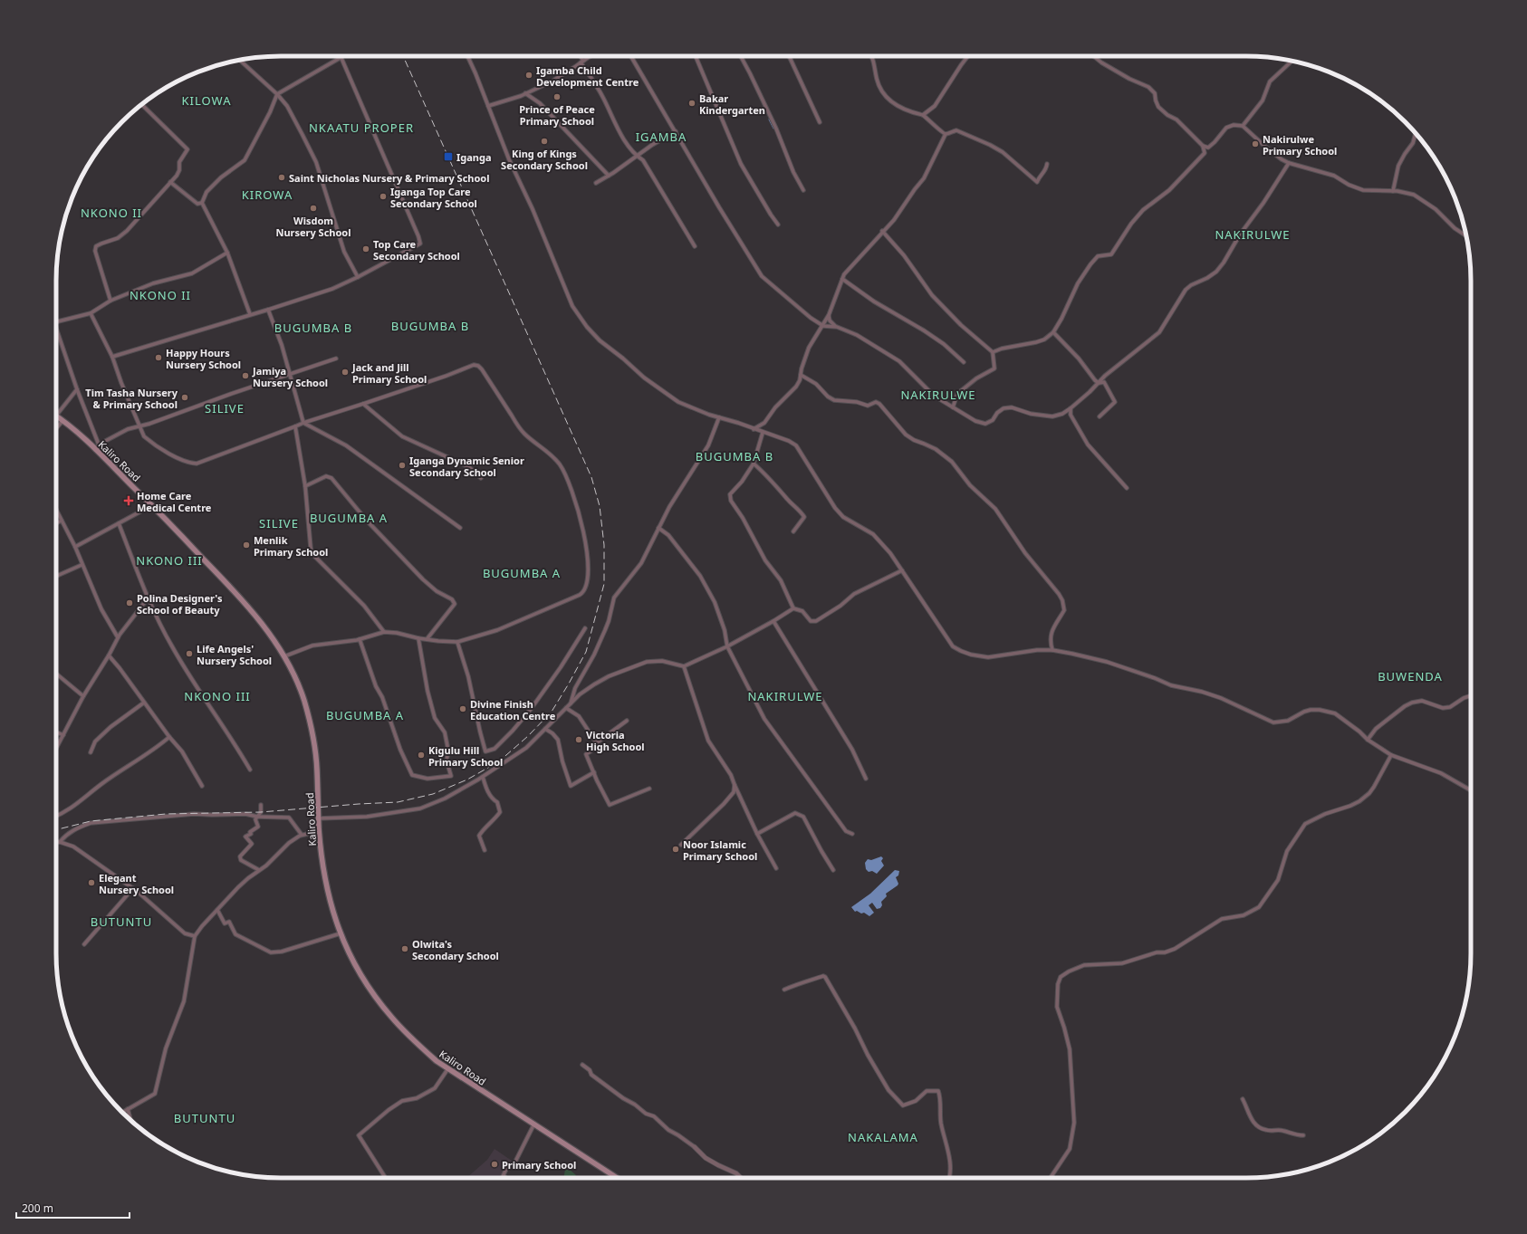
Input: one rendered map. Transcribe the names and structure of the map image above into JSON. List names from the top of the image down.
{
  "streets": {
    "main road": ["Kaliro Road"]
  },
  "districts": [
    "KILOWA",
    "NKAATU PROPER",
    "IGAMBA",
    "KIROWA",
    "NKONO II",
    "NAKIRULWE",
    "NKONO II",
    "BUGUMBA B",
    "BUGUMBA B",
    "NAKIRULWE",
    "SILIVE",
    "BUGUMBA B",
    "BUGUMBA A",
    "SILIVE",
    "NKONO III",
    "BUGUMBA A",
    "BUWENDA",
    "NKONO III",
    "NAKIRULWE",
    "BUGUMBA A",
    "BUTUNTU",
    "BUTUNTU",
    "NAKALAMA"
  ],
  "places": {
    "other": [
      "Igamba Child Development Centre",
      "Prince of Peace Primary School",
      "Bakar Kindergarten",
      "King of Kings Secondary School",
      "Nakirulwe Primary School",
      "Saint Nicholas Nursery & Primary School",
      "Iganga Top Care Secondary School",
      "Wisdom Nursery School",
      "Top Care Secondary School",
      "Happy Hours Nursery School",
      "Jack and Jill Primary School",
      "Jamiya Nursery School",
      "Tim Tasha Nursery & Primary School",
      "Iganga Dynamic Senior Secondary School",
      "Menlik Primary School",
      "Polina Designer's School of Beauty",
      "Life Angels' Nursery School",
      "Divine Finish Education Centre",
      "Victoria High School",
      "Kigulu Hill Primary School",
      "Noor Islamic Primary School",
      "Elegant Nursery School",
      "Olwita's Secondary School",
      "Primary School"
    ],
    "transit": ["Iganga"],
    "health": ["Home Care Medical Centre"]
  },
  "scale_bar": "200 m"
}
